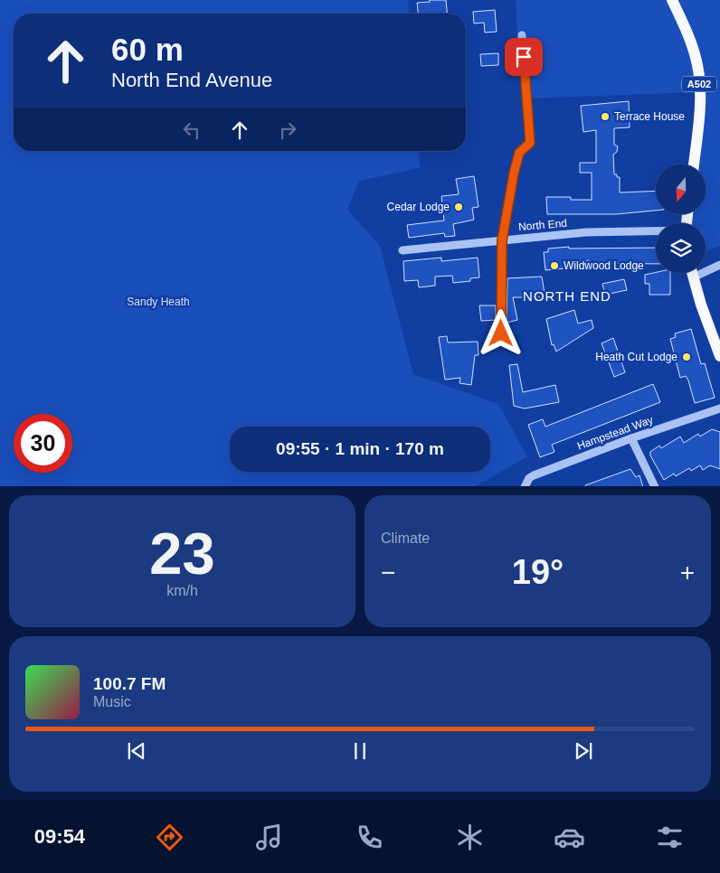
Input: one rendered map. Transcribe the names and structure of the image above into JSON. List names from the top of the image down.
{
  "streets": {
    "main road": ["A502"],
    "street": ["North End", "Hampstead Way"]
  },
  "districts": ["NORTH END"],
  "parks": ["Sandy Heath"],
  "places": [
    "Terrace House",
    "Cedar Lodge",
    "Wildwood Lodge",
    "Heath Cut Lodge"
  ],
  "north": "bottom",
  "page": {
    "turn": ["60 m", "North End Avenue"],
    "limit": "30",
    "trip": "09:55 · 1 min · 170 m",
    "tile": [
      ["23", "km/h"],
      "Climate"
    ],
    "heat": ["−", "19°", "+"],
    "song": ["100.7 FM", "Music"],
    "tabs": "09:54"
  }
}
